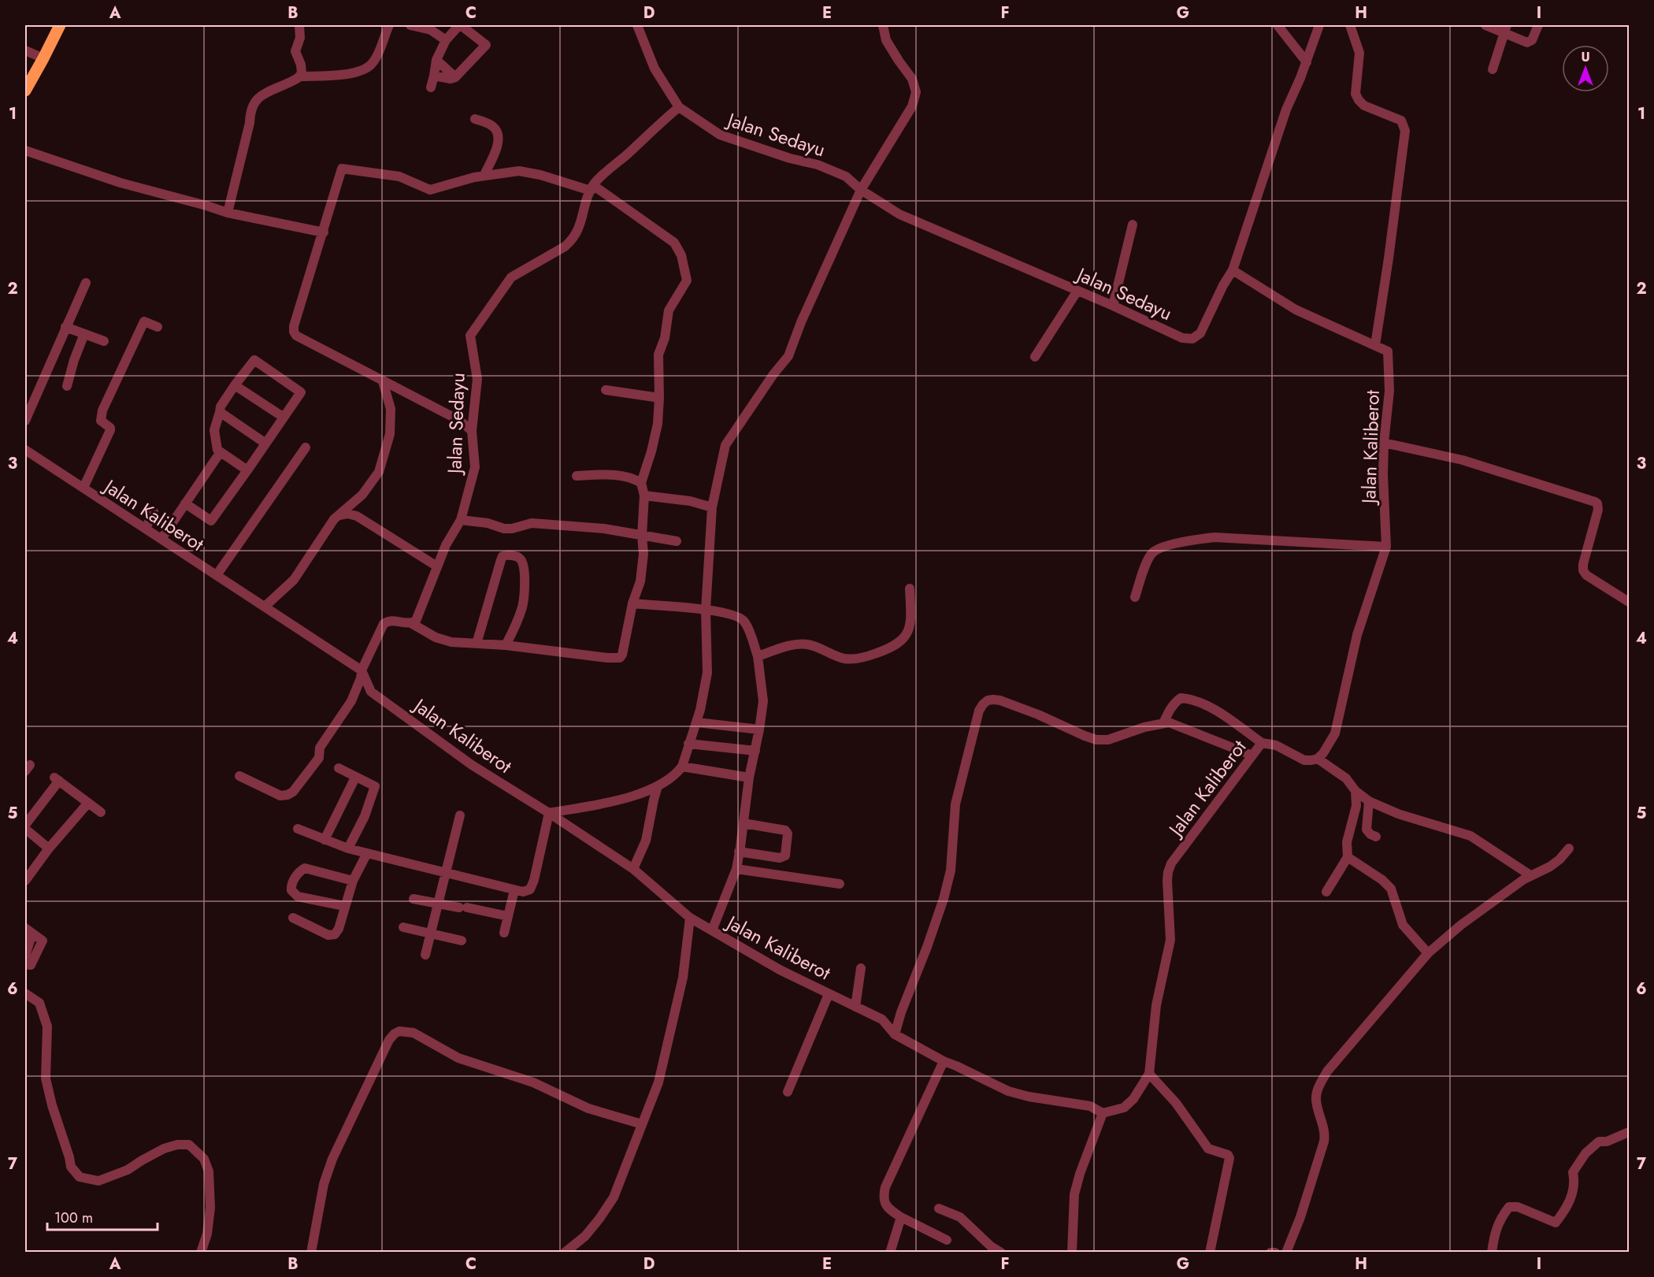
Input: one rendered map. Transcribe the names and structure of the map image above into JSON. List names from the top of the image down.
{
  "streets": {
    "street": ["Jalan Sedayu", "Jalan Kaliberot"]
  },
  "crossings": [
    ["Jalan Sedayu", "Jalan Kaliberot"]
  ],
  "scale_bar": "100 m",
  "north": "top",
  "grid": {
    "columns": [
      "A",
      "B",
      "C",
      "D",
      "E",
      "F",
      "G",
      "H",
      "I"
    ],
    "rows": [
      "1",
      "2",
      "3",
      "4",
      "5",
      "6",
      "7"
    ]
  }
}
